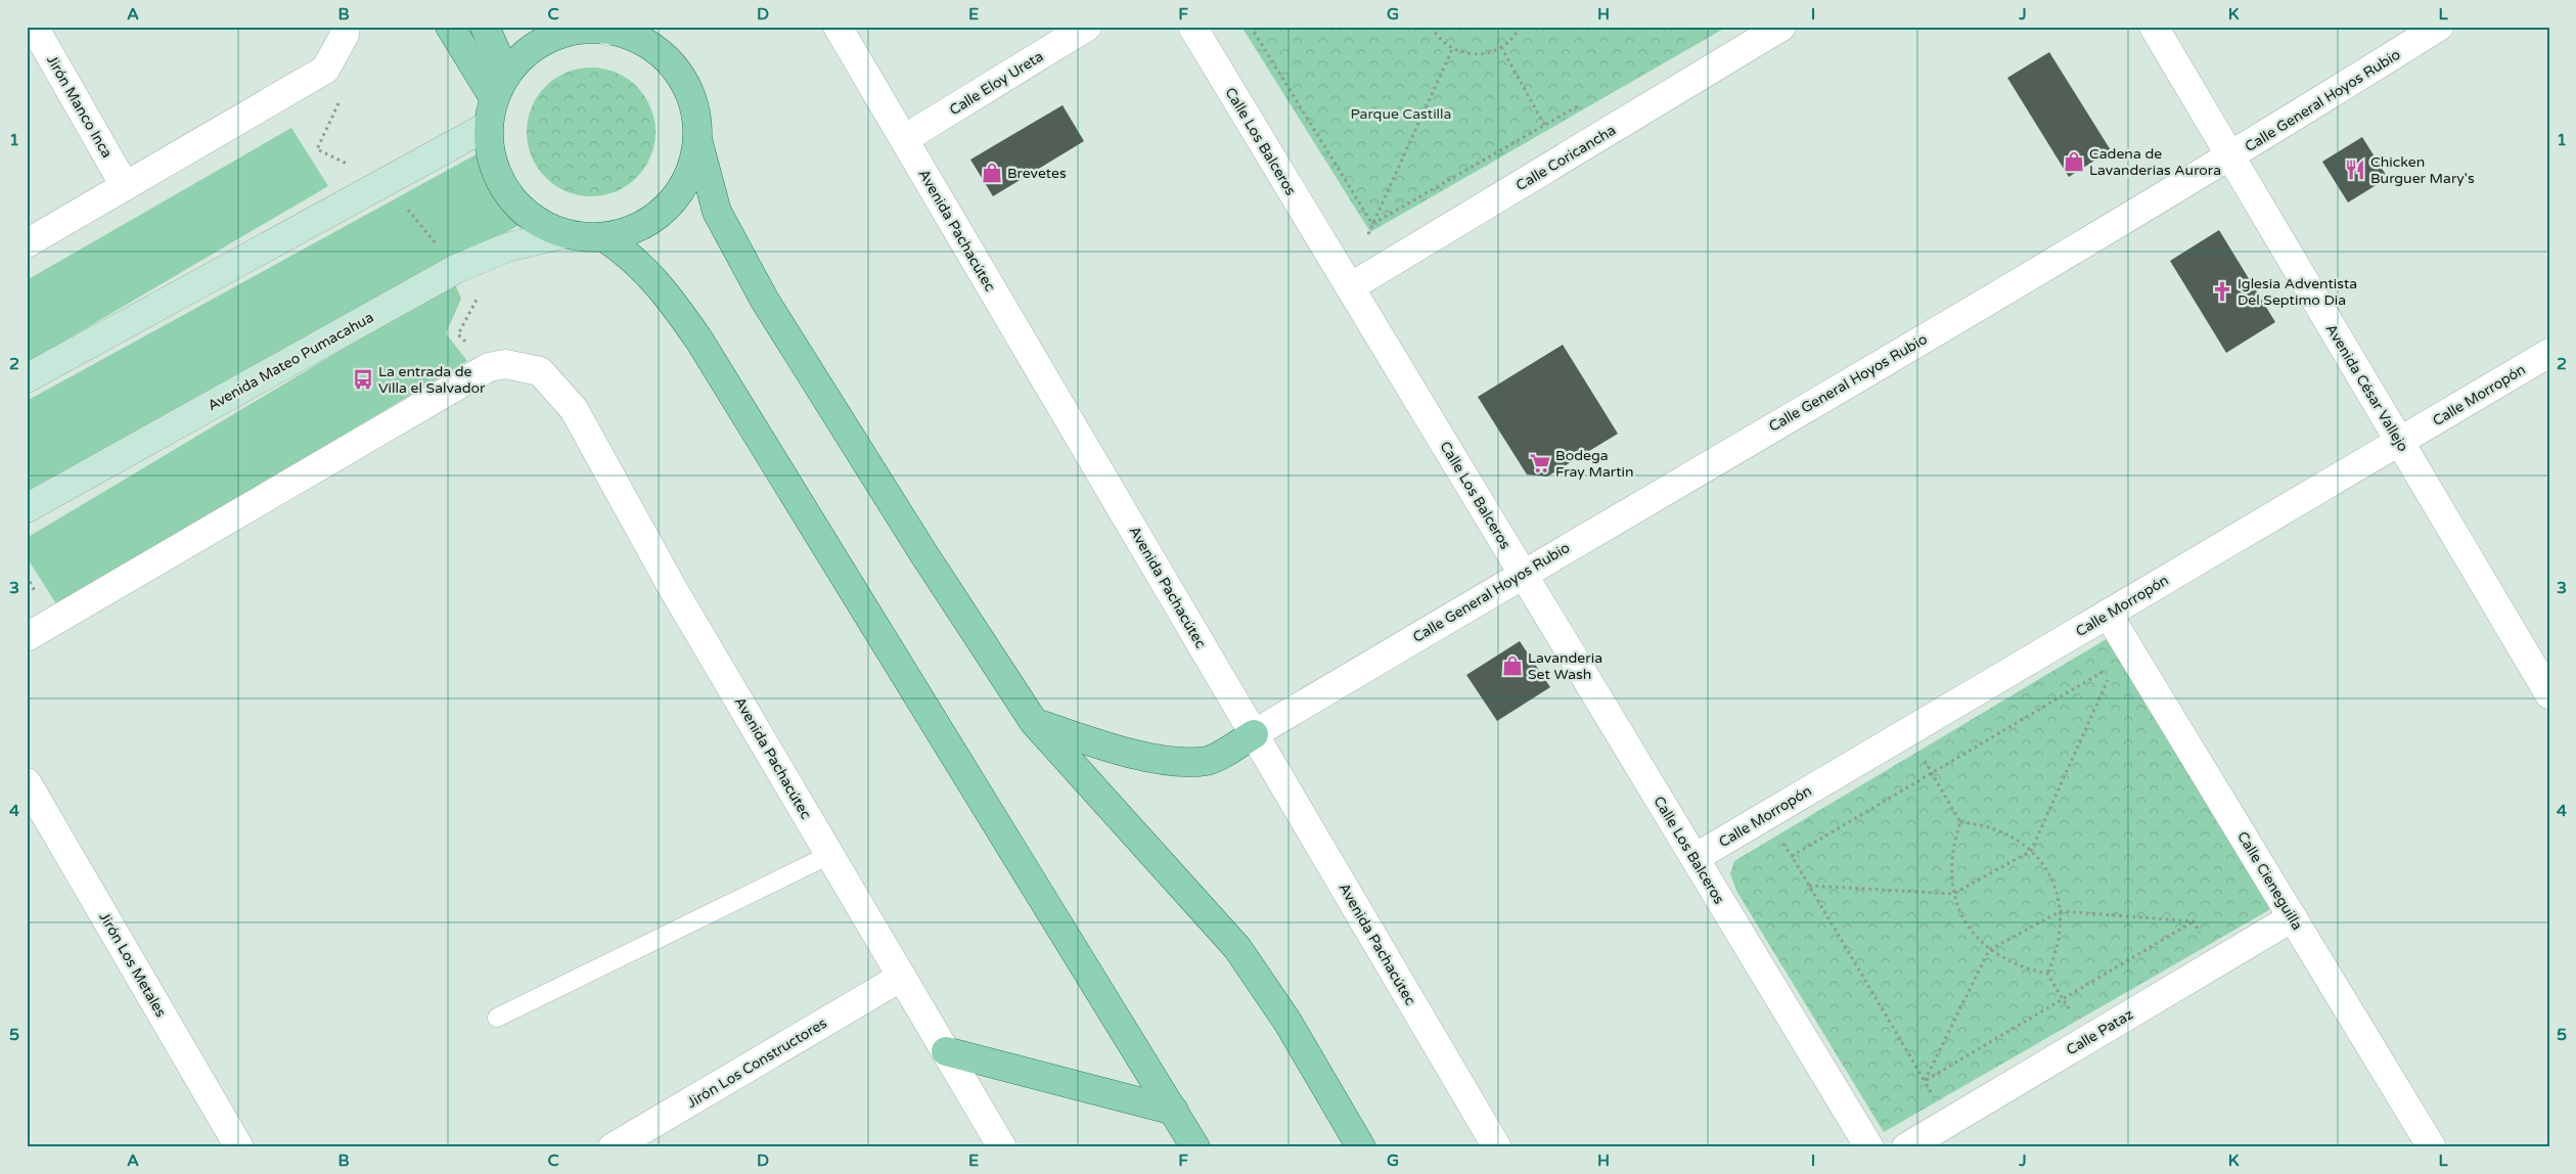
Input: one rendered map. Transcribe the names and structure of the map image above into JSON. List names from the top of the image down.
{
  "streets": {
    "main road": ["Avenida Mateo Pumacahua"],
    "street": [
      "Calle Eloy Ureta",
      "Calle General Hoyos Rubio",
      "Jirón Manco Inca",
      "Calle Los Balceros",
      "Calle Coricancha",
      "Avenida Pachacútec",
      "Avenida César Vallejo",
      "Calle Morropón",
      "Calle Cieneguilla",
      "Jirón Los Metales",
      "Calle Pataz",
      "Jirón Los Constructores"
    ]
  },
  "crossings": [
    ["Calle Eloy Ureta", "Avenida Pachacútec"],
    ["Calle General Hoyos Rubio", "Calle Los Balceros"],
    ["Calle General Hoyos Rubio", "Avenida Pachacútec"],
    ["Calle General Hoyos Rubio", "Avenida César Vallejo"],
    ["Calle Los Balceros", "Calle Coricancha"],
    ["Calle Los Balceros", "Calle Morropón"],
    ["Avenida Pachacútec", "Jirón Los Constructores"],
    ["Avenida César Vallejo", "Calle Morropón"],
    ["Calle Morropón", "Calle Cieneguilla"],
    ["Calle Cieneguilla", "Calle Pataz"]
  ],
  "parks": ["Parque Castilla"],
  "places": {
    "shop": ["Cadena de Lavanderias Aurora", "Brevetes", "Lavanderia Set Wash"],
    "restaurant": ["Chicken Burguer Mary's"],
    "church": ["Iglesia Adventista Del Septimo Dia"],
    "bus stop": ["La entrada de Villa el Salvador"],
    "supermarket": ["Bodega Fray Martin"]
  },
  "grid": {
    "columns": [
      "A",
      "B",
      "C",
      "D",
      "E",
      "F",
      "G",
      "H",
      "I",
      "J",
      "K",
      "L"
    ],
    "rows": [
      "1",
      "2",
      "3",
      "4",
      "5"
    ]
  }
}
